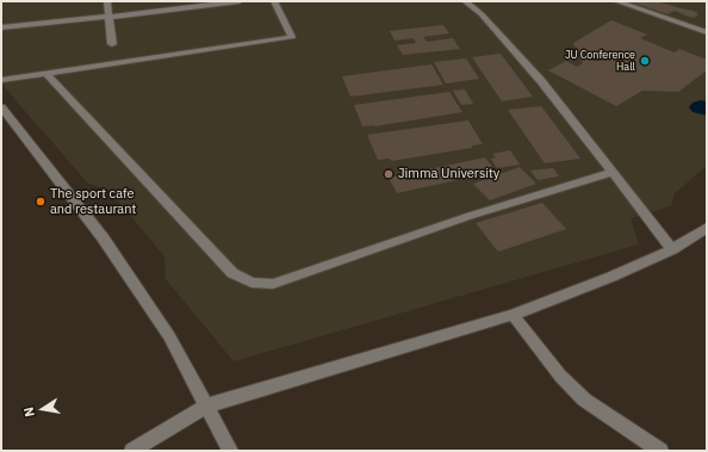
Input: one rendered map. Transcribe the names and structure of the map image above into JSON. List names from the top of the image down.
{
  "places": ["JU Conference Hall", "Jimma University", "The sport cafe and restaurant"],
  "north": "left"
}
